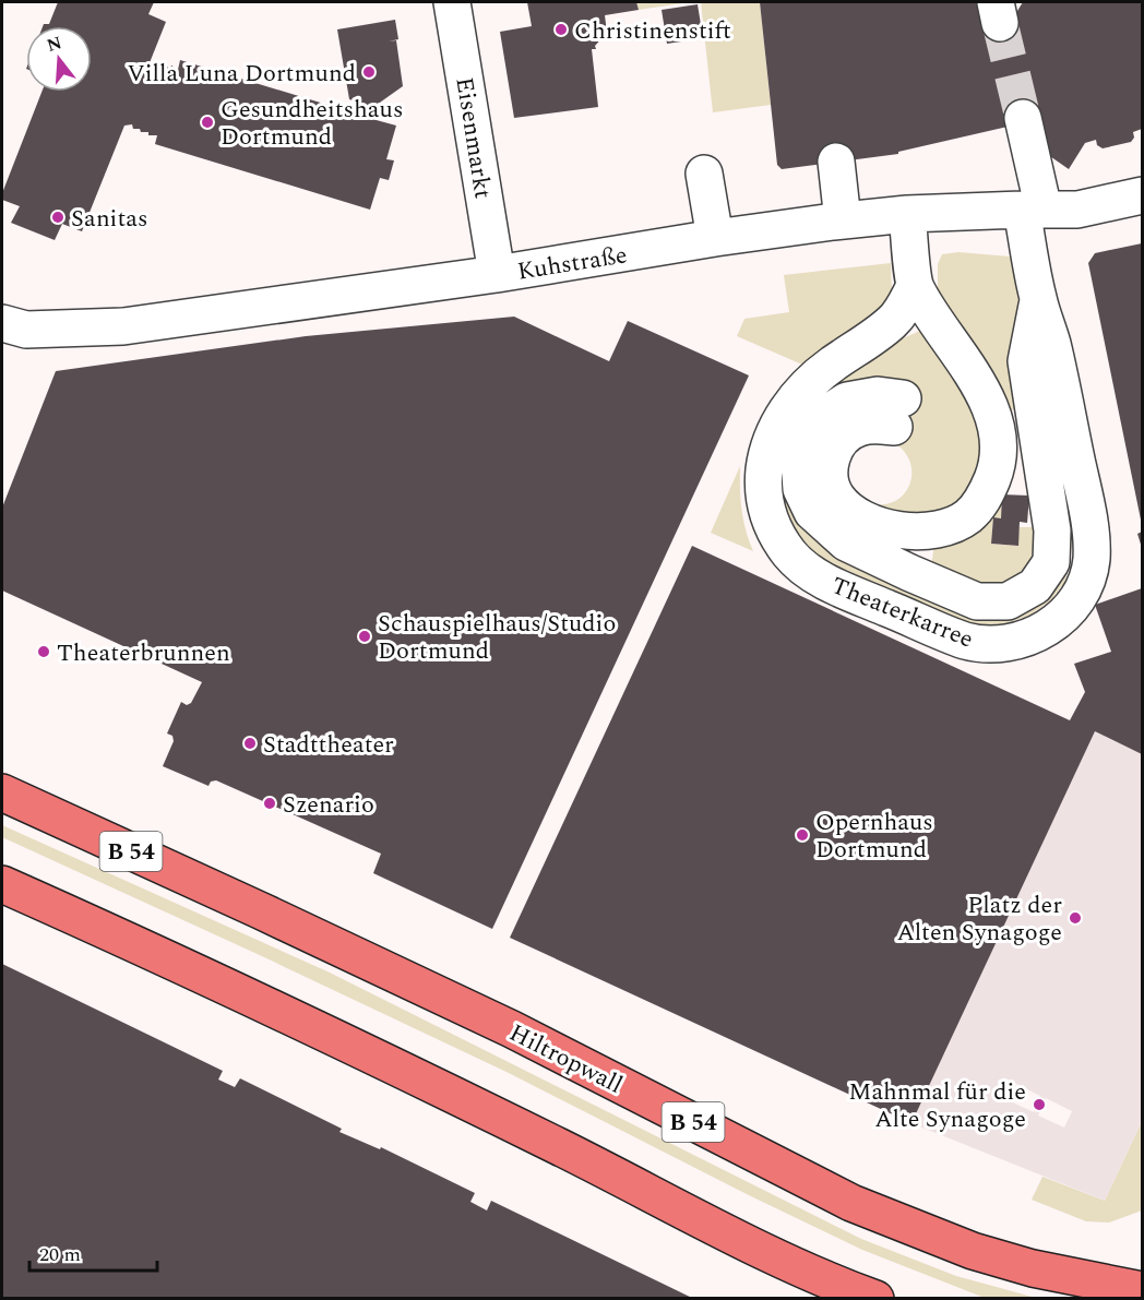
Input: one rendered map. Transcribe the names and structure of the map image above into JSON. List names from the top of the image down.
{
  "streets": {
    "main road": ["B 54", "Hiltropwall"],
    "street": ["Eisenmarkt", "Kuhstraße", "Theaterkarree"]
  },
  "crossings": [
    ["Eisenmarkt", "Kuhstraße"],
    ["Kuhstraße", "Theaterkarree"]
  ],
  "places": [
    "Christinenstift",
    "Villa Luna Dortmund",
    "Gesundheitshaus Dortmund",
    "Sanitas",
    "Schauspielhaus/Studio Dortmund",
    "Theaterbrunnen",
    "Stadttheater",
    "Szenario",
    "Opernhaus Dortmund",
    "Platz der Alten Synagoge",
    "Mahnmal für die Alte Synagoge"
  ],
  "scale_bar": "20 m",
  "north": "top"
}
